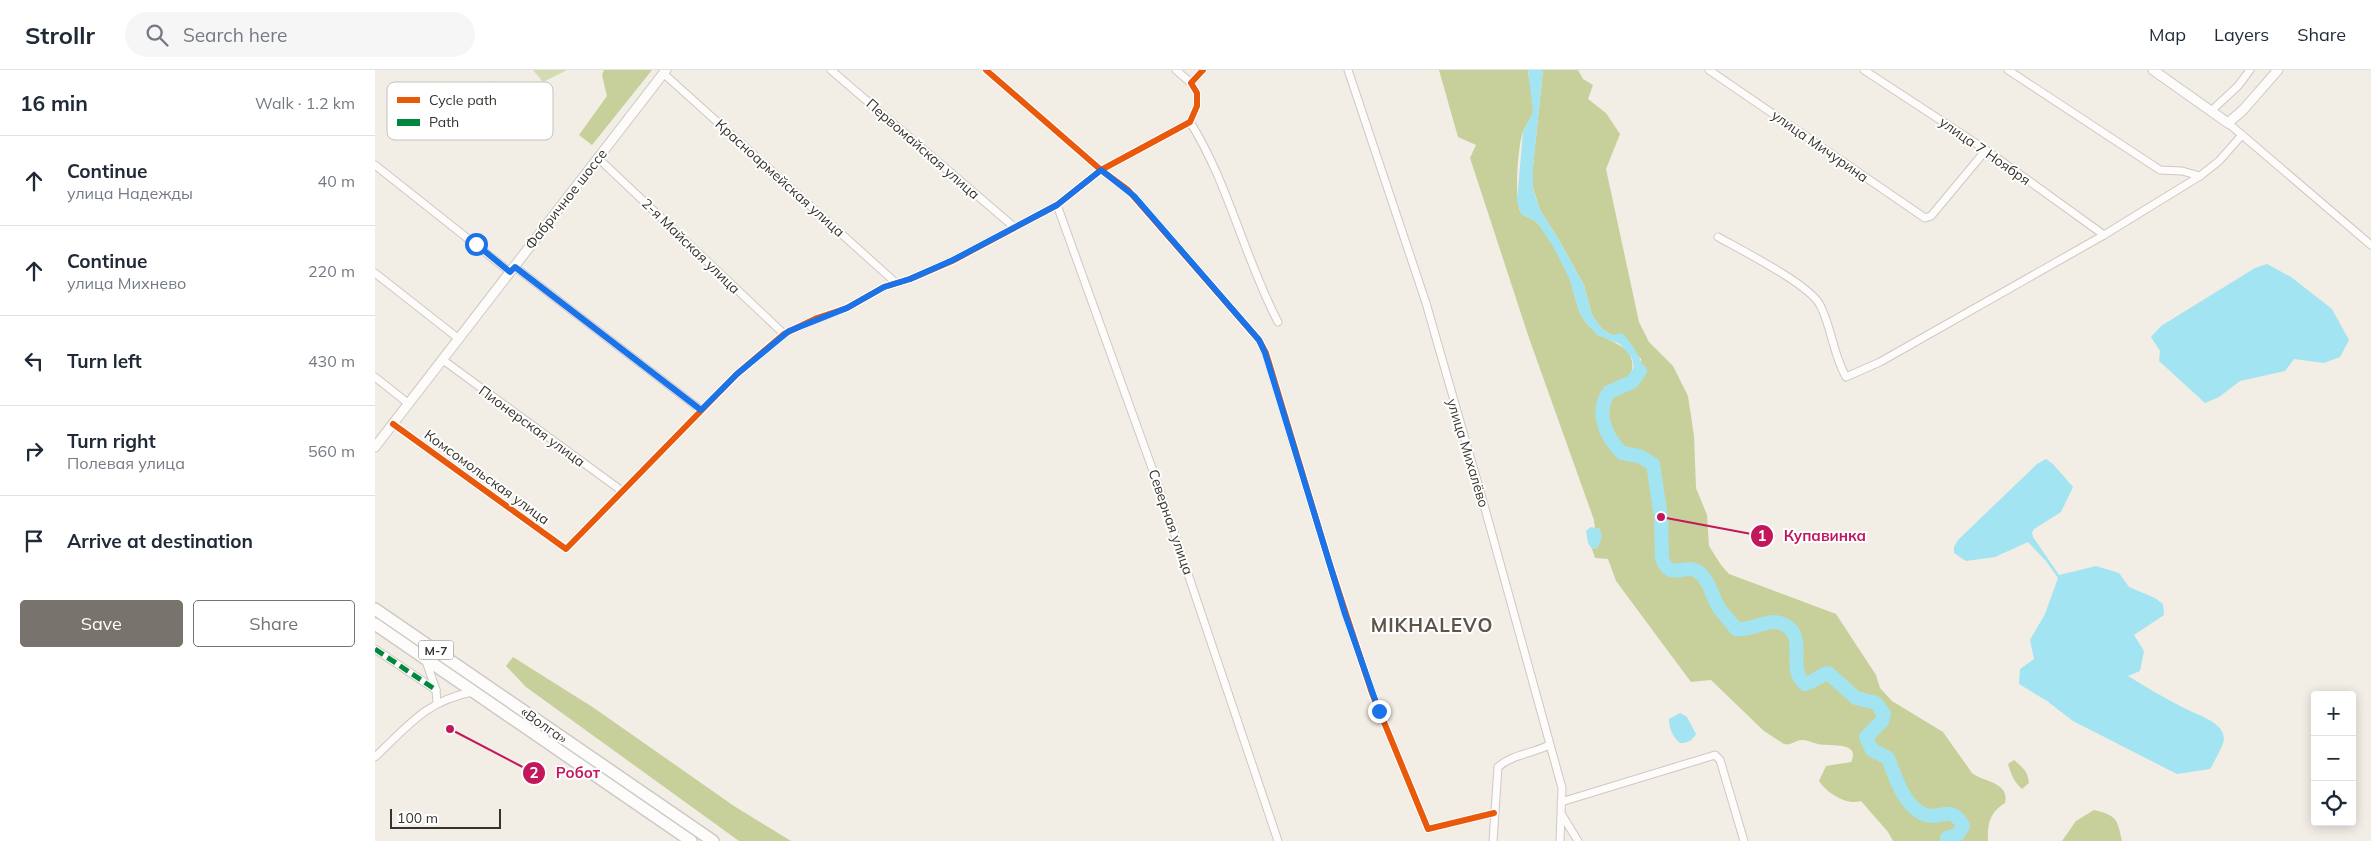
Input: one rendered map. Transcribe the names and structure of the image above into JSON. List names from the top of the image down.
{
  "streets": {
    "highway": ["М-7", "«Волга»"],
    "main road": ["Фабричное шоссе"],
    "street": [
      "улица Мичурина",
      "Первомайская улица",
      "улица 7 Ноября",
      "Красноармейская улица",
      "2-я Майская улица",
      "Пионерская улица",
      "улица Михалёво",
      "Комсомольская улица",
      "Северная улица"
    ]
  },
  "crossings": [
    ["улица Мичурина", "улица 7 Ноября"],
    ["Красноармейская улица", "Фабричное шоссе"],
    ["Фабричное шоссе", "2-я Майская улица"],
    ["Фабричное шоссе", "Пионерская улица"],
    ["Фабричное шоссе", "Комсомольская улица"],
    ["Пионерская улица", "Комсомольская улица"]
  ],
  "districts": ["MIKHALEVO"],
  "places": ["Купавинка", "Робот"],
  "legend": ["Cycle path", "Path"],
  "scale_bar": "100 m",
  "page": {
    "header": "Strollr",
    "search": "Search here",
    "nav": ["Map", "Layers", "Share"],
    "heading": ["16 min", "Walk · 1.2 km"],
    "list": [
      ["Continue", "улица Надежды", "40 m"],
      ["Continue", "улица Михнево", "220 m"],
      ["Turn left", "430 m"],
      ["Turn right", "Полевая улица", "560 m"],
      "Arrive at destination"
    ],
    "buttons": ["Save", "Share"],
    "map_buttons": ["+", "−"],
    "scale": "100 m"
  }
}
